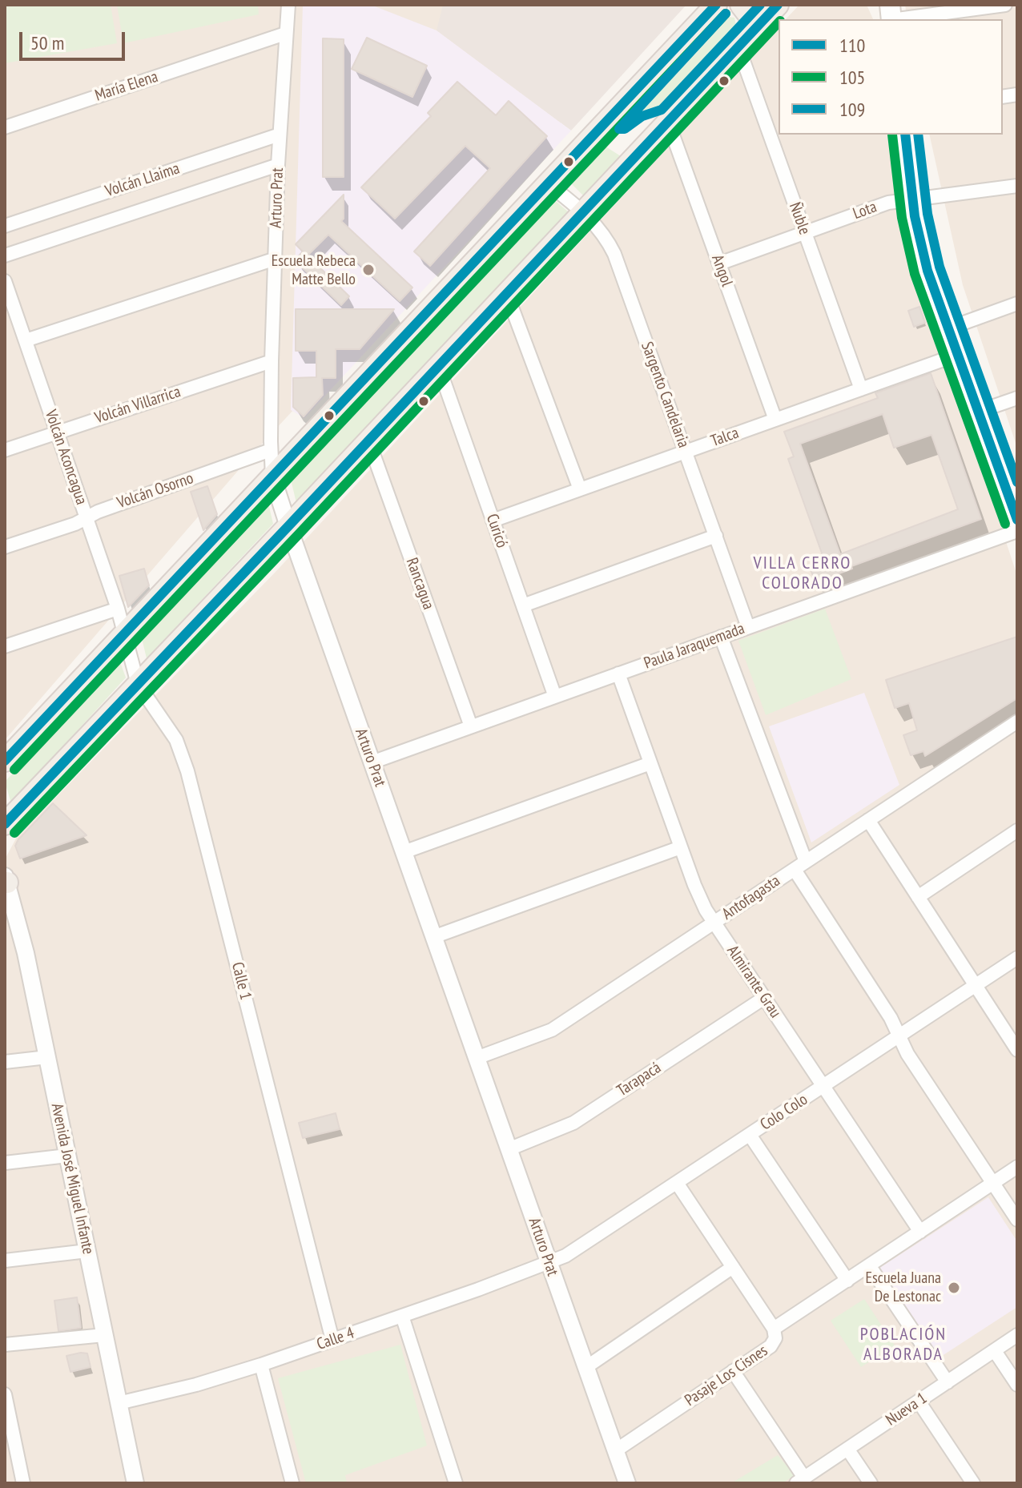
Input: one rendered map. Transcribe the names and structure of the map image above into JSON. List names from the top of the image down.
{
  "streets": {
    "street": [
      "María Elena",
      "Volcán Llaima",
      "Arturo Prat",
      "Lota",
      "Ñuble",
      "Angol",
      "Sargento Candelaria",
      "Volcán Villarrica",
      "Talca",
      "Volcán Aconcagua",
      "Volcán Osorno",
      "Curicó",
      "Rancagua",
      "Paula Jaraquemada",
      "Antofagasta",
      "Calle 1",
      "Almirante Grau",
      "Tarapacá",
      "Colo Colo",
      "Avenida José Miguel Infante",
      "Calle 4",
      "Pasaje Los Cisnes",
      "Nueva 1"
    ]
  },
  "crossings": [
    ["María Elena", "Arturo Prat"],
    ["Volcán Llaima", "Arturo Prat"],
    ["Arturo Prat", "Volcán Villarrica"],
    ["Arturo Prat", "Volcán Osorno"],
    ["Arturo Prat", "Paula Jaraquemada"],
    ["Arturo Prat", "Antofagasta"],
    ["Arturo Prat", "Tarapacá"],
    ["Arturo Prat", "Colo Colo"],
    ["Arturo Prat", "Calle 4"],
    ["Arturo Prat", "Pasaje Los Cisnes"],
    ["Lota", "Ñuble"],
    ["Lota", "Angol"],
    ["Ñuble", "Talca"],
    ["Angol", "Talca"],
    ["Sargento Candelaria", "Talca"],
    ["Sargento Candelaria", "Paula Jaraquemada"],
    ["Volcán Villarrica", "Volcán Aconcagua"],
    ["Talca", "Curicó"],
    ["Volcán Aconcagua", "Volcán Osorno"],
    ["Volcán Aconcagua", "Calle 1"],
    ["Curicó", "Paula Jaraquemada"],
    ["Rancagua", "Paula Jaraquemada"],
    ["Paula Jaraquemada", "Almirante Grau"],
    ["Antofagasta", "Almirante Grau"],
    ["Calle 1", "Calle 4"],
    ["Almirante Grau", "Tarapacá"],
    ["Almirante Grau", "Colo Colo"],
    ["Almirante Grau", "Pasaje Los Cisnes"],
    ["Colo Colo", "Calle 4"],
    ["Avenida José Miguel Infante", "Calle 4"]
  ],
  "districts": ["VILLA CERRO COLORADO", "POBLACIÓN ALBORADA"],
  "places": ["Escuela Rebeca Matte Bello", "Escuela Juana De Lestonac"],
  "lines": ["transit line 110", "transit line 109", "transit line 105"],
  "legend": ["110", "105", "109"],
  "scale_bar": "50 m"
}
